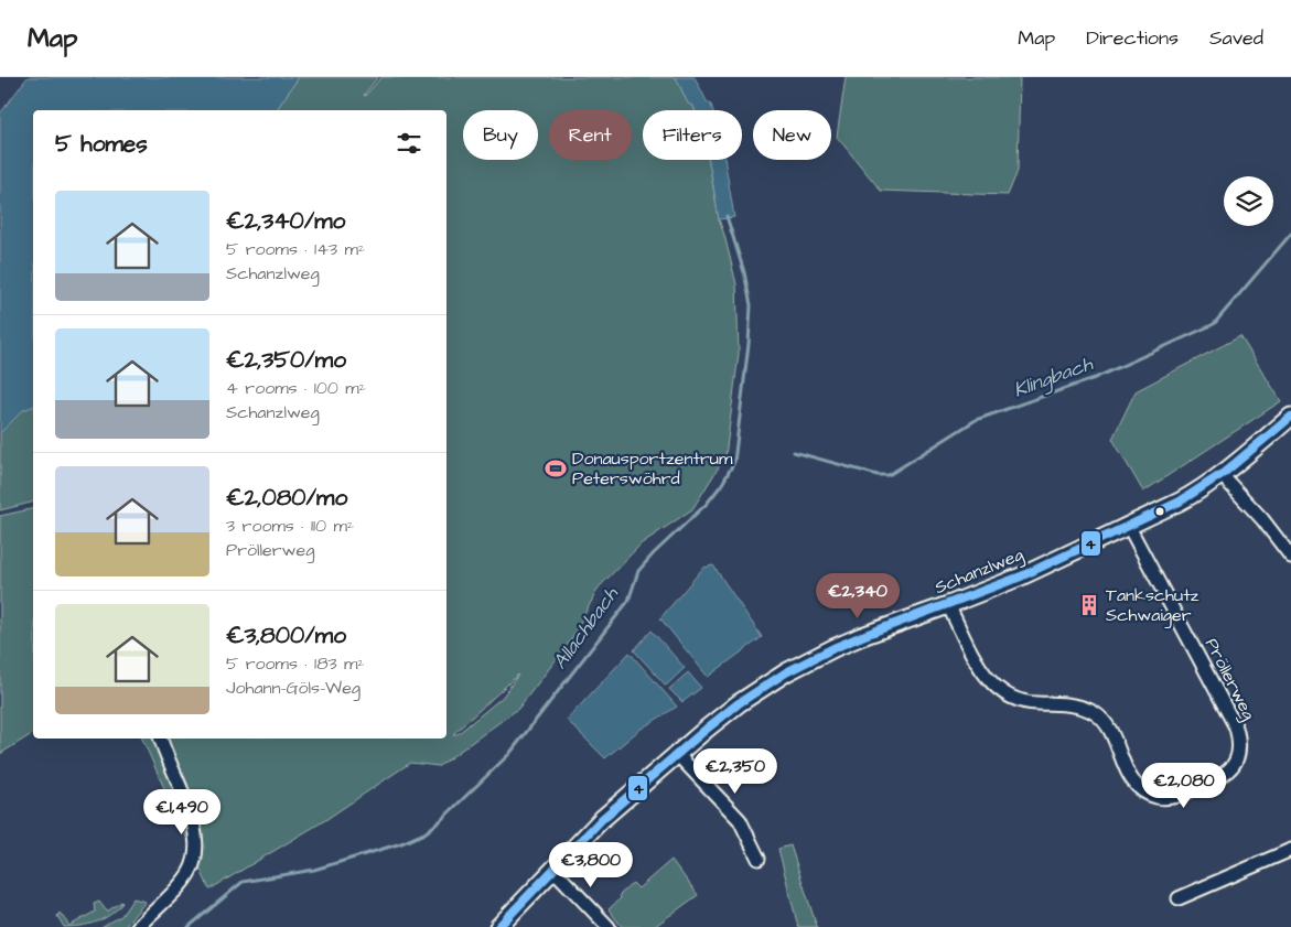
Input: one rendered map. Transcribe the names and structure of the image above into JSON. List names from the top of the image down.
{
  "streets": {
    "street": ["Schanzlweg", "Pröllerweg"]
  },
  "crossings": [
    ["Schanzlweg", "Pröllerweg"]
  ],
  "water": ["Klingbach", "Allachbach"],
  "places": {
    "sports": ["Donausportzentrum Peterswöhrd"],
    "building": ["Tankschutz Schwaiger"]
  },
  "lines": ["transit line 4"],
  "page": {
    "header": "Map",
    "nav": ["Map", "Directions", "Saved"],
    "chip": [
      "Buy",
      "Rent",
      "Filters",
      "New"
    ],
    "heading": "5 homes",
    "list": [
      {
        "name": "€2,340/mo",
        "note": "5 rooms · 143 m² · Schanzlweg"
      },
      {
        "name": "€2,350/mo",
        "note": "4 rooms · 100 m² · Schanzlweg"
      },
      {
        "name": "€2,080/mo",
        "note": "3 rooms · 110 m² · Pröllerweg"
      },
      {
        "name": "€3,800/mo",
        "note": "5 rooms · 183 m² · Johann-Göls-Weg"
      }
    ],
    "price": [
      "€2,340",
      "€2,350",
      "€2,080",
      "€1,490",
      "€3,800"
    ]
  }
}
